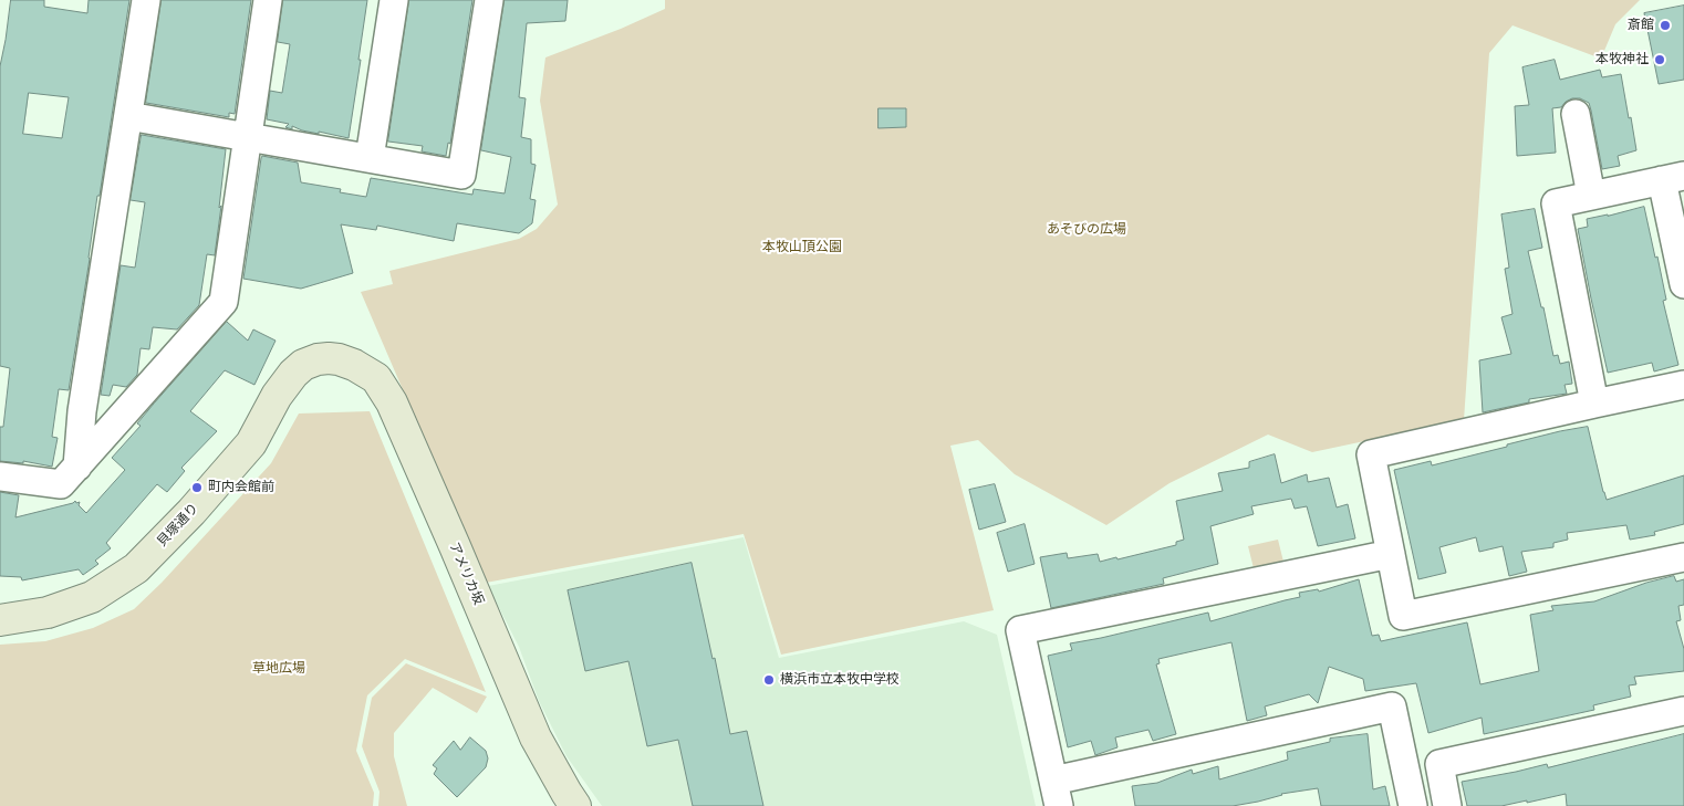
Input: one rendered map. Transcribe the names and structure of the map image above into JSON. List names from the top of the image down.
{
  "streets": {
    "street": ["貝塚通り", "アメリカ坂"]
  },
  "crossings": [
    ["貝塚通り", "アメリカ坂"]
  ],
  "parks": ["あそびの広場", "本牧山頂公園", "草地広場"],
  "places": [
    "斎館",
    "本牧神社",
    "町内会館前",
    "横浜市立本牧中学校"
  ]
}
